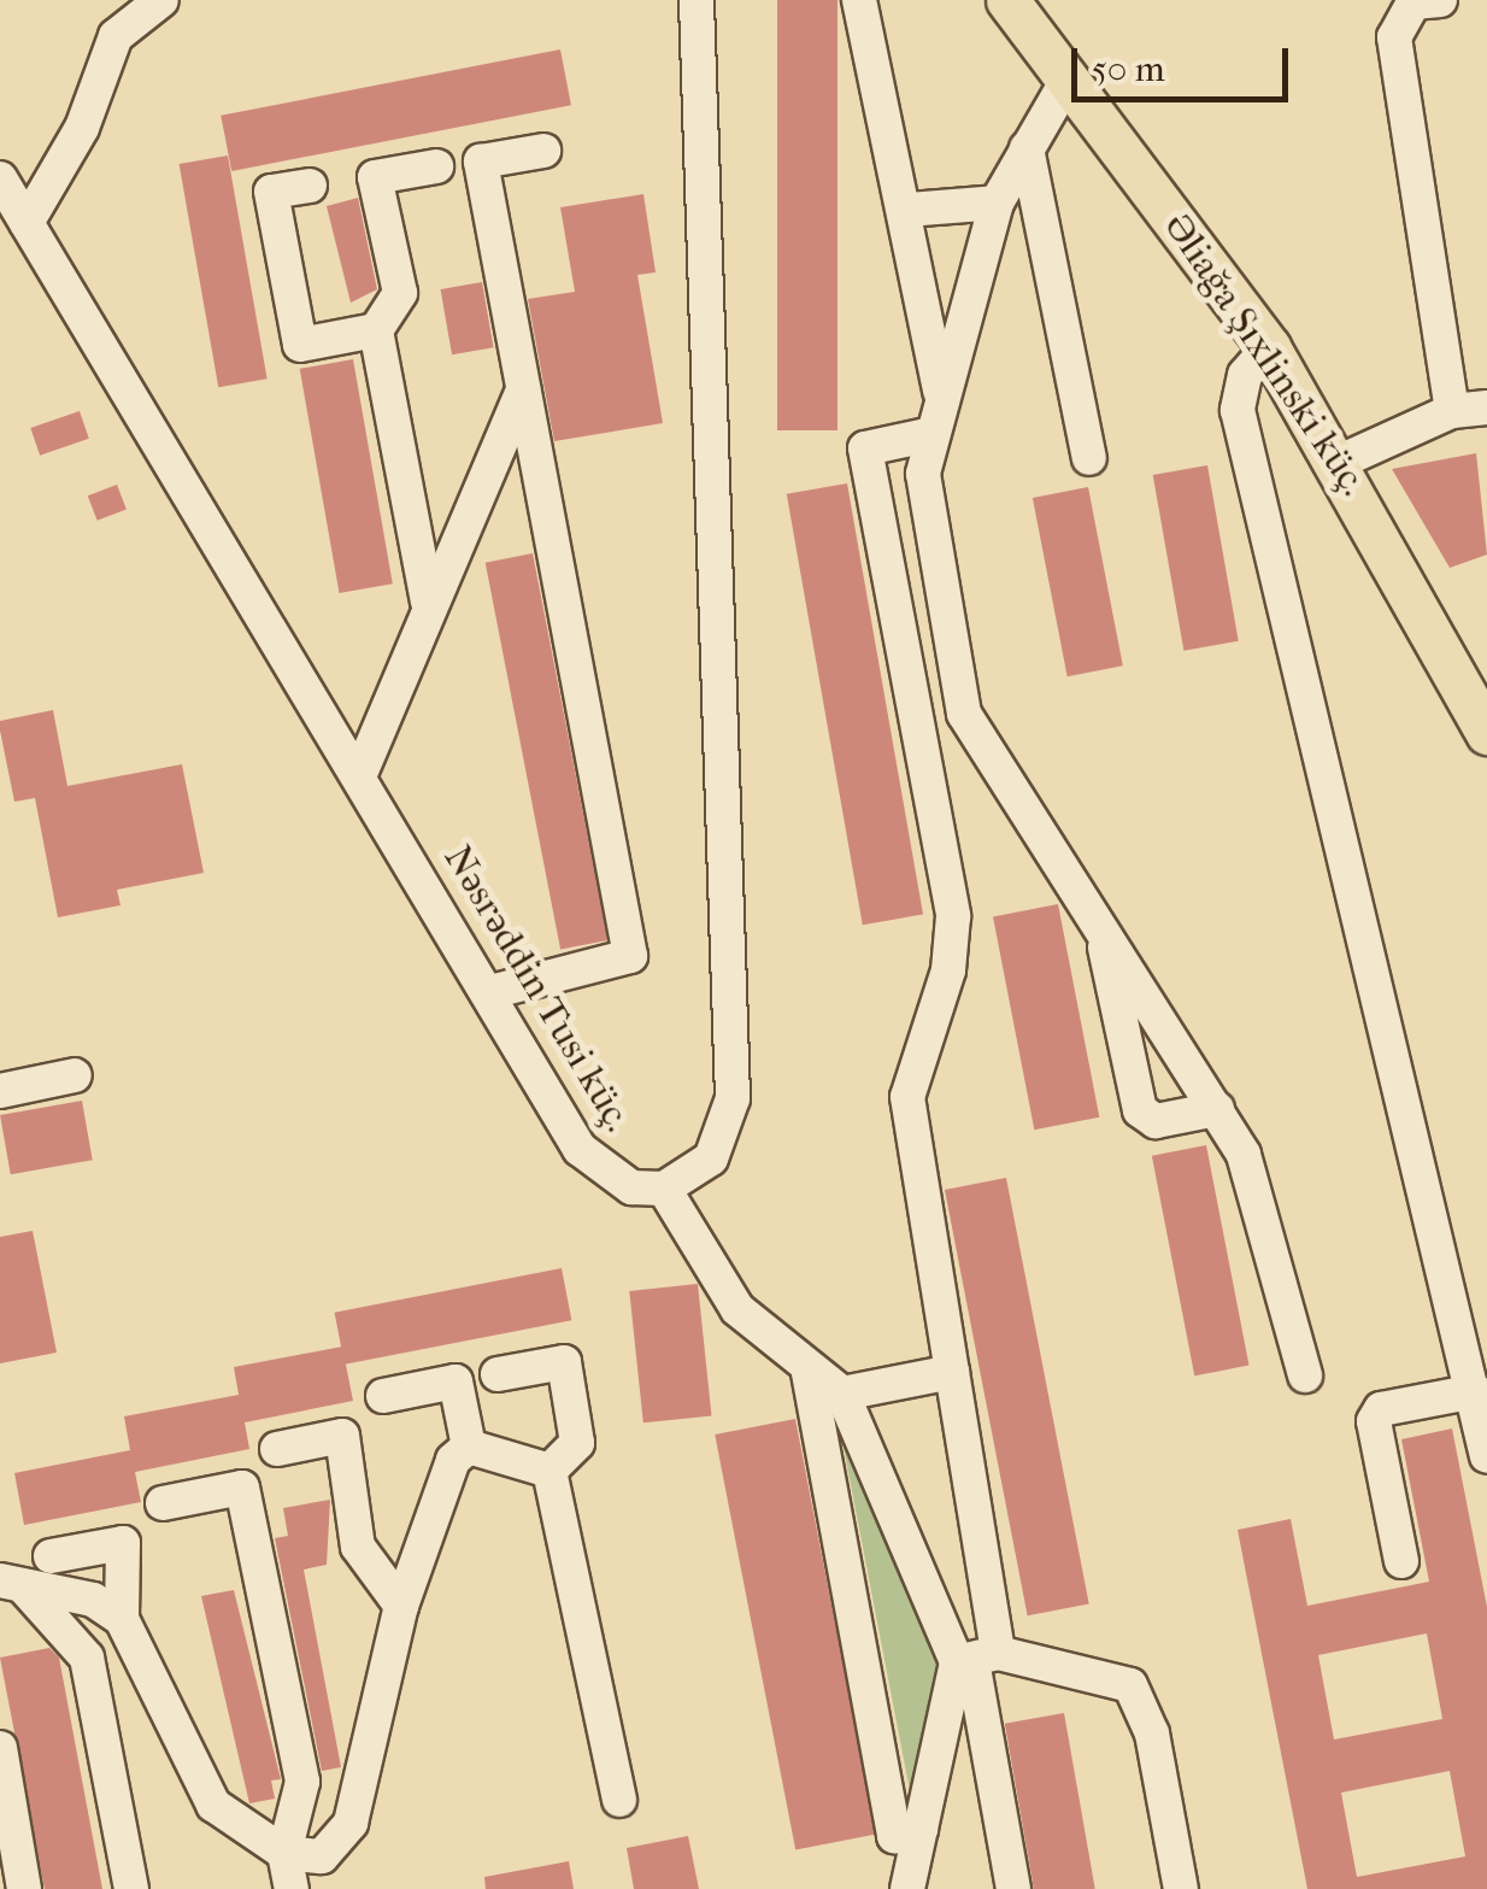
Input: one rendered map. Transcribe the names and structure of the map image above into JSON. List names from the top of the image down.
{
  "streets": {
    "main road": ["Əliağa Şıxlinski küç."],
    "street": ["Nəsrəddin Tusi küç."]
  },
  "scale_bar": "50 m"
}
